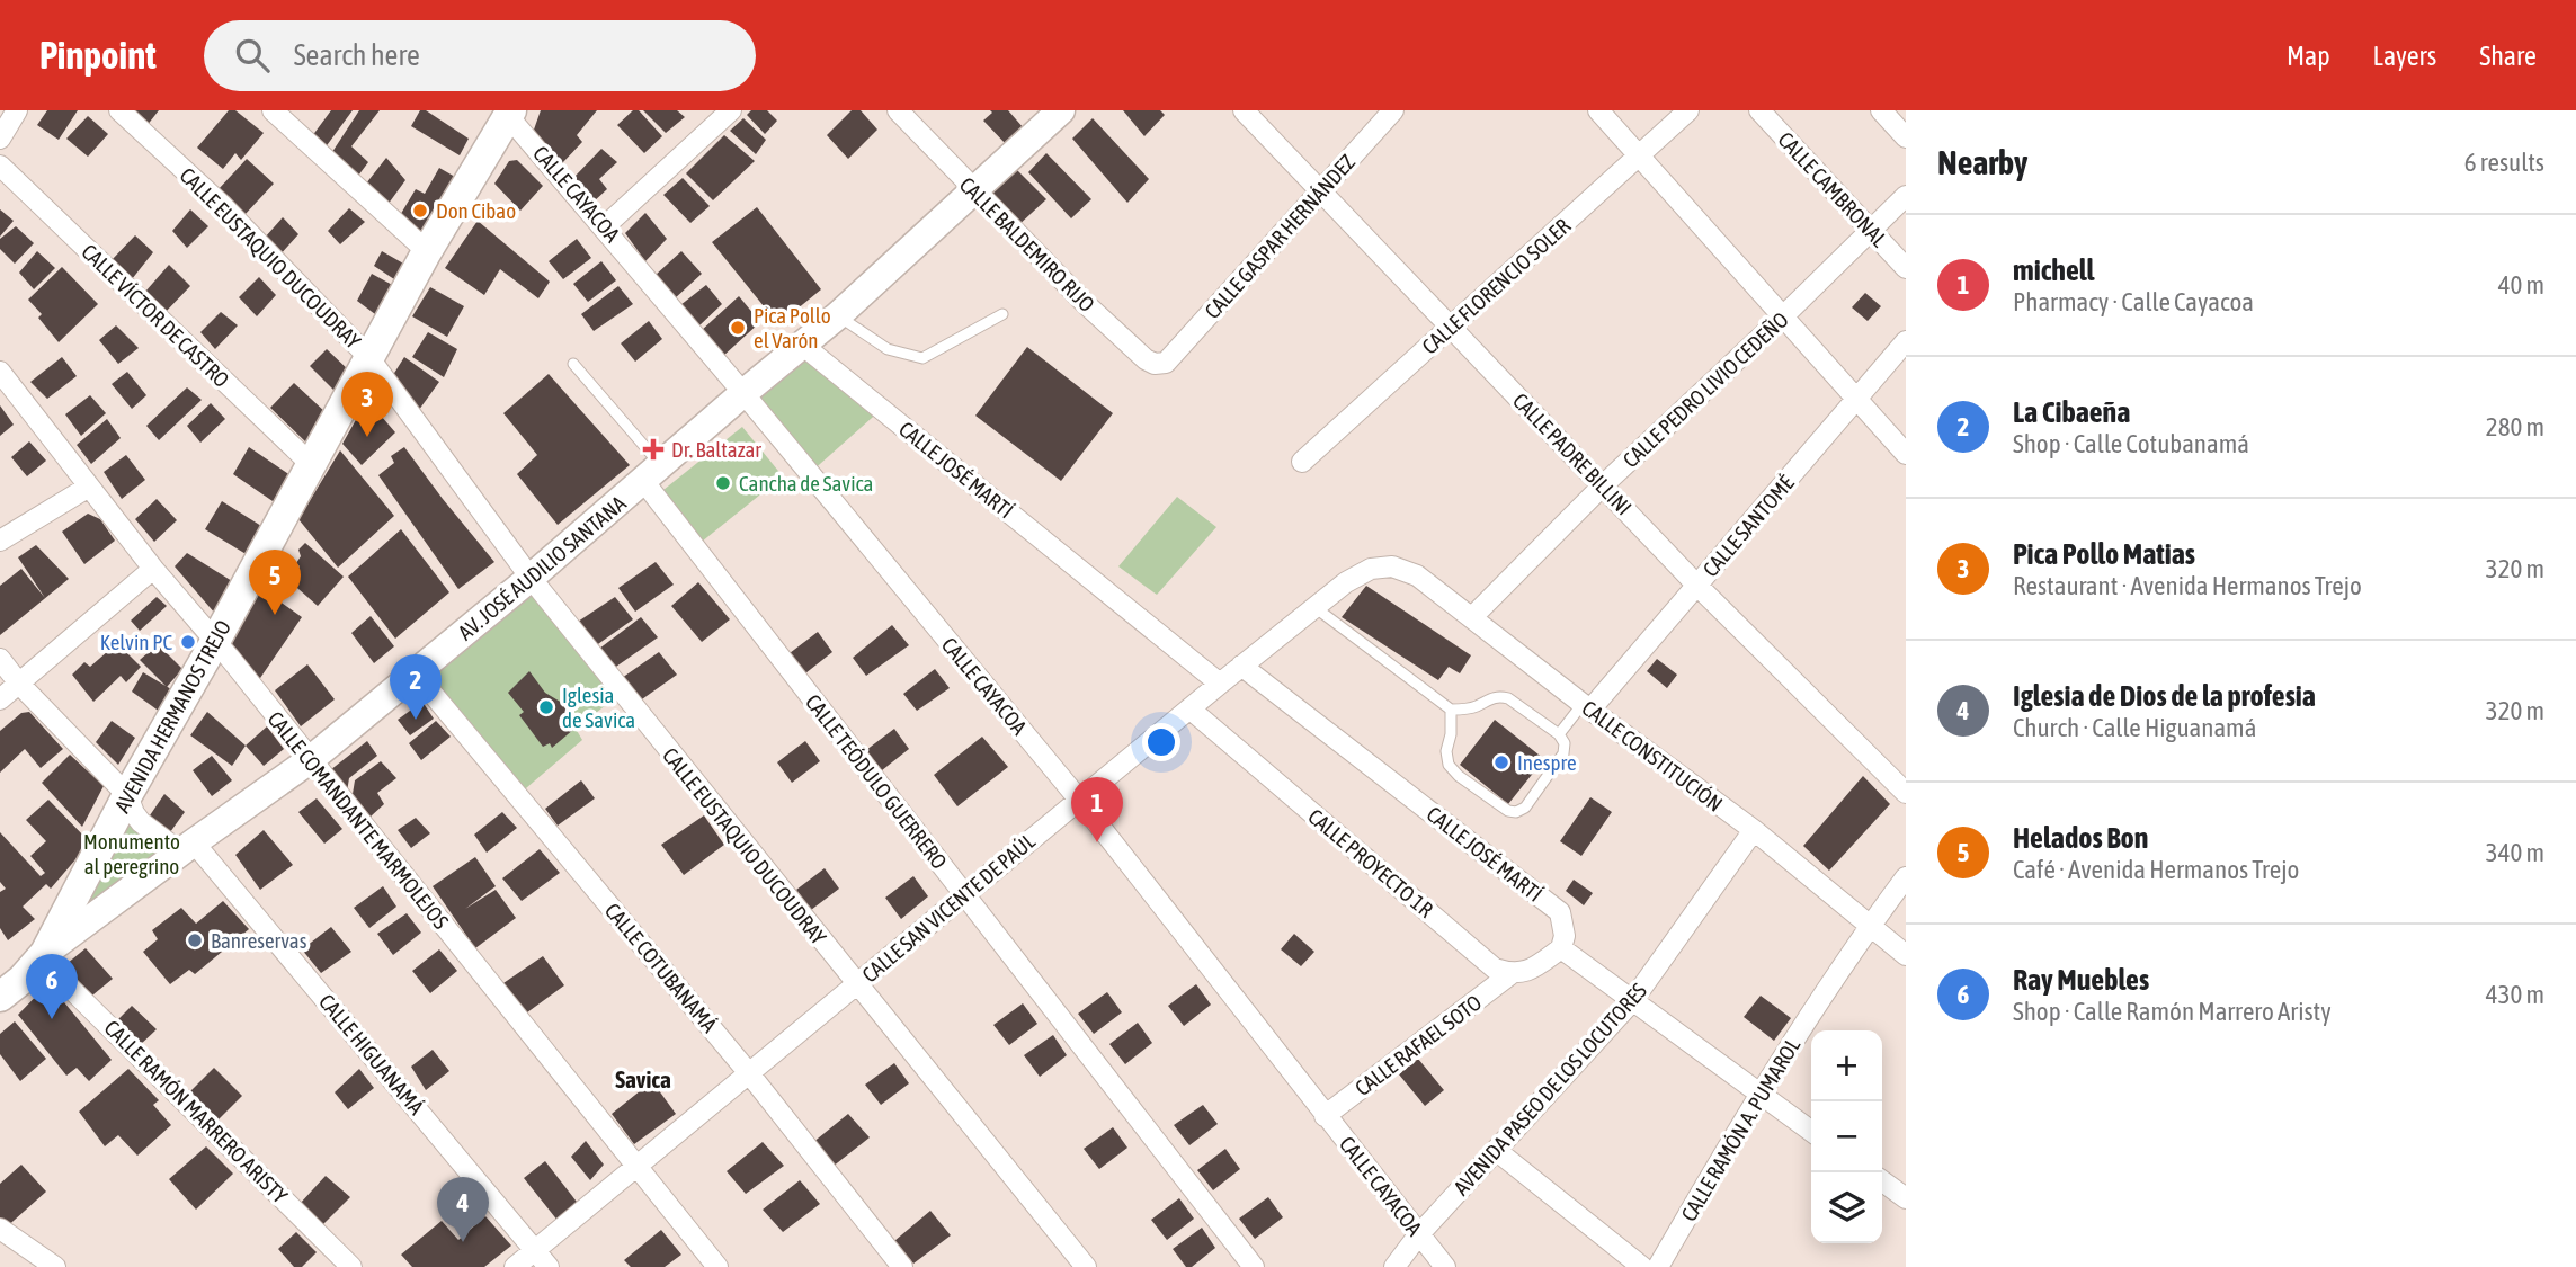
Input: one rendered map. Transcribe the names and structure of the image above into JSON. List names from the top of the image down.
{
  "streets": {
    "main road": ["AV. JOSÉ AUDILIO SANTANA", "AVENIDA HERMANOS TREJO"],
    "street": [
      "CALLE CAMBRONAL",
      "CALLE CAYACOA",
      "CALLE GASPAR HERNÁNDEZ",
      "CALLE BALDEMIRO RIJO",
      "CALLE EUSTAQUIO DUCOUDRAY",
      "CALLE FLORENCIO SOLER",
      "CALLE VÍCTOR DE CASTRO",
      "CALLE PEDRO LIVIO CEDEÑO",
      "CALLE PADRE BILLINI",
      "CALLE JOSÉ MARTÍ",
      "CALLE SANTOMÉ",
      "CALLE CONSTITUCIÓN",
      "CALLE TEÓDULO GUERRERO",
      "CALLE COMANDANTE MARMOLEJOS",
      "CALLE PROYECTO 1R",
      "CALLE SAN VICENTE DE PAÚL",
      "CALLE COTUBANAMÁ",
      "CALLE RAFAEL SOTO",
      "CALLE HIGUANAMÁ",
      "AVENIDA PASEO DE LOS LOCUTORES",
      "CALLE RAMÓN MARRERO ARISTY",
      "CALLE RAMÓN A. PUMAROL"
    ]
  },
  "crossings": [
    ["CALLE CAMBRONAL", "CALLE PEDRO LIVIO CEDEÑO"],
    ["CALLE CAYACOA", "AV. JOSÉ AUDILIO SANTANA"],
    ["CALLE CAYACOA", "AVENIDA HERMANOS TREJO"],
    ["CALLE CAYACOA", "CALLE SAN VICENTE DE PAÚL"],
    ["CALLE CAYACOA", "CALLE RAFAEL SOTO"],
    ["CALLE CAYACOA", "AVENIDA PASEO DE LOS LOCUTORES"],
    ["CALLE GASPAR HERNÁNDEZ", "CALLE BALDEMIRO RIJO"],
    ["CALLE GASPAR HERNÁNDEZ", "CALLE PADRE BILLINI"],
    ["CALLE BALDEMIRO RIJO", "AV. JOSÉ AUDILIO SANTANA"],
    ["CALLE EUSTAQUIO DUCOUDRAY", "AV. JOSÉ AUDILIO SANTANA"],
    ["CALLE EUSTAQUIO DUCOUDRAY", "AVENIDA HERMANOS TREJO"],
    ["CALLE EUSTAQUIO DUCOUDRAY", "CALLE SAN VICENTE DE PAÚL"],
    ["CALLE FLORENCIO SOLER", "CALLE PADRE BILLINI"],
    ["CALLE VÍCTOR DE CASTRO", "AVENIDA HERMANOS TREJO"],
    ["CALLE PEDRO LIVIO CEDEÑO", "CALLE PADRE BILLINI"],
    ["CALLE PEDRO LIVIO CEDEÑO", "CALLE CONSTITUCIÓN"],
    ["CALLE PADRE BILLINI", "CALLE SANTOMÉ"],
    ["CALLE JOSÉ MARTÍ", "AV. JOSÉ AUDILIO SANTANA"],
    ["CALLE JOSÉ MARTÍ", "CALLE SAN VICENTE DE PAÚL"],
    ["CALLE SANTOMÉ", "CALLE CONSTITUCIÓN"],
    ["AV. JOSÉ AUDILIO SANTANA", "AVENIDA HERMANOS TREJO"],
    ["AV. JOSÉ AUDILIO SANTANA", "CALLE TEÓDULO GUERRERO"],
    ["AV. JOSÉ AUDILIO SANTANA", "CALLE COMANDANTE MARMOLEJOS"],
    ["AV. JOSÉ AUDILIO SANTANA", "CALLE COTUBANAMÁ"],
    ["AV. JOSÉ AUDILIO SANTANA", "CALLE HIGUANAMÁ"],
    ["AV. JOSÉ AUDILIO SANTANA", "CALLE RAMÓN MARRERO ARISTY"],
    ["AVENIDA HERMANOS TREJO", "CALLE COMANDANTE MARMOLEJOS"],
    ["AVENIDA HERMANOS TREJO", "CALLE HIGUANAMÁ"],
    ["AVENIDA HERMANOS TREJO", "CALLE RAMÓN MARRERO ARISTY"],
    ["CALLE CONSTITUCIÓN", "CALLE SAN VICENTE DE PAÚL"],
    ["CALLE CONSTITUCIÓN", "AVENIDA PASEO DE LOS LOCUTORES"],
    ["CALLE CONSTITUCIÓN", "CALLE RAMÓN A. PUMAROL"],
    ["CALLE TEÓDULO GUERRERO", "CALLE SAN VICENTE DE PAÚL"],
    ["CALLE COMANDANTE MARMOLEJOS", "CALLE SAN VICENTE DE PAÚL"],
    ["CALLE PROYECTO 1R", "CALLE SAN VICENTE DE PAÚL"],
    ["CALLE PROYECTO 1R", "CALLE RAFAEL SOTO"],
    ["CALLE SAN VICENTE DE PAÚL", "CALLE COTUBANAMÁ"],
    ["CALLE SAN VICENTE DE PAÚL", "CALLE HIGUANAMÁ"]
  ],
  "districts": ["Savica"],
  "parks": ["Monumento al peregrino"],
  "places": {
    "other": [
      "Don Cibao",
      "Pica Pollo el Varón",
      "Cancha de Savica",
      "Kelvin PC",
      "Iglesia de Savica",
      "Inespre",
      "Banreservas"
    ],
    "health": ["Dr. Baltazar"]
  },
  "page": {
    "header": "Pinpoint",
    "search": "Search here",
    "nav": ["Map", "Layers", "Share"],
    "heading": ["Nearby", "6 results"],
    "list": [
      {
        "mark": "1",
        "name": "michell",
        "note": "Pharmacy · Calle Cayacoa",
        "value": "40 m"
      },
      {
        "mark": "2",
        "name": "La Cibaeña",
        "note": "Shop · Calle Cotubanamá",
        "value": "280 m"
      },
      {
        "mark": "3",
        "name": "Pica Pollo Matias",
        "note": "Restaurant · Avenida Hermanos Trejo",
        "value": "320 m"
      },
      {
        "mark": "4",
        "name": "Iglesia de Dios de la profesia",
        "note": "Church · Calle Higuanamá",
        "value": "320 m"
      },
      {
        "mark": "5",
        "name": "Helados Bon",
        "note": "Café · Avenida Hermanos Trejo",
        "value": "340 m"
      },
      {
        "mark": "6",
        "name": "Ray Muebles",
        "note": "Shop · Calle Ramón Marrero Aristy",
        "value": "430 m"
      }
    ],
    "pins": [
      "3",
      "5",
      "2",
      "1",
      "6",
      "4"
    ],
    "map_buttons": ["+", "−"]
  }
}
